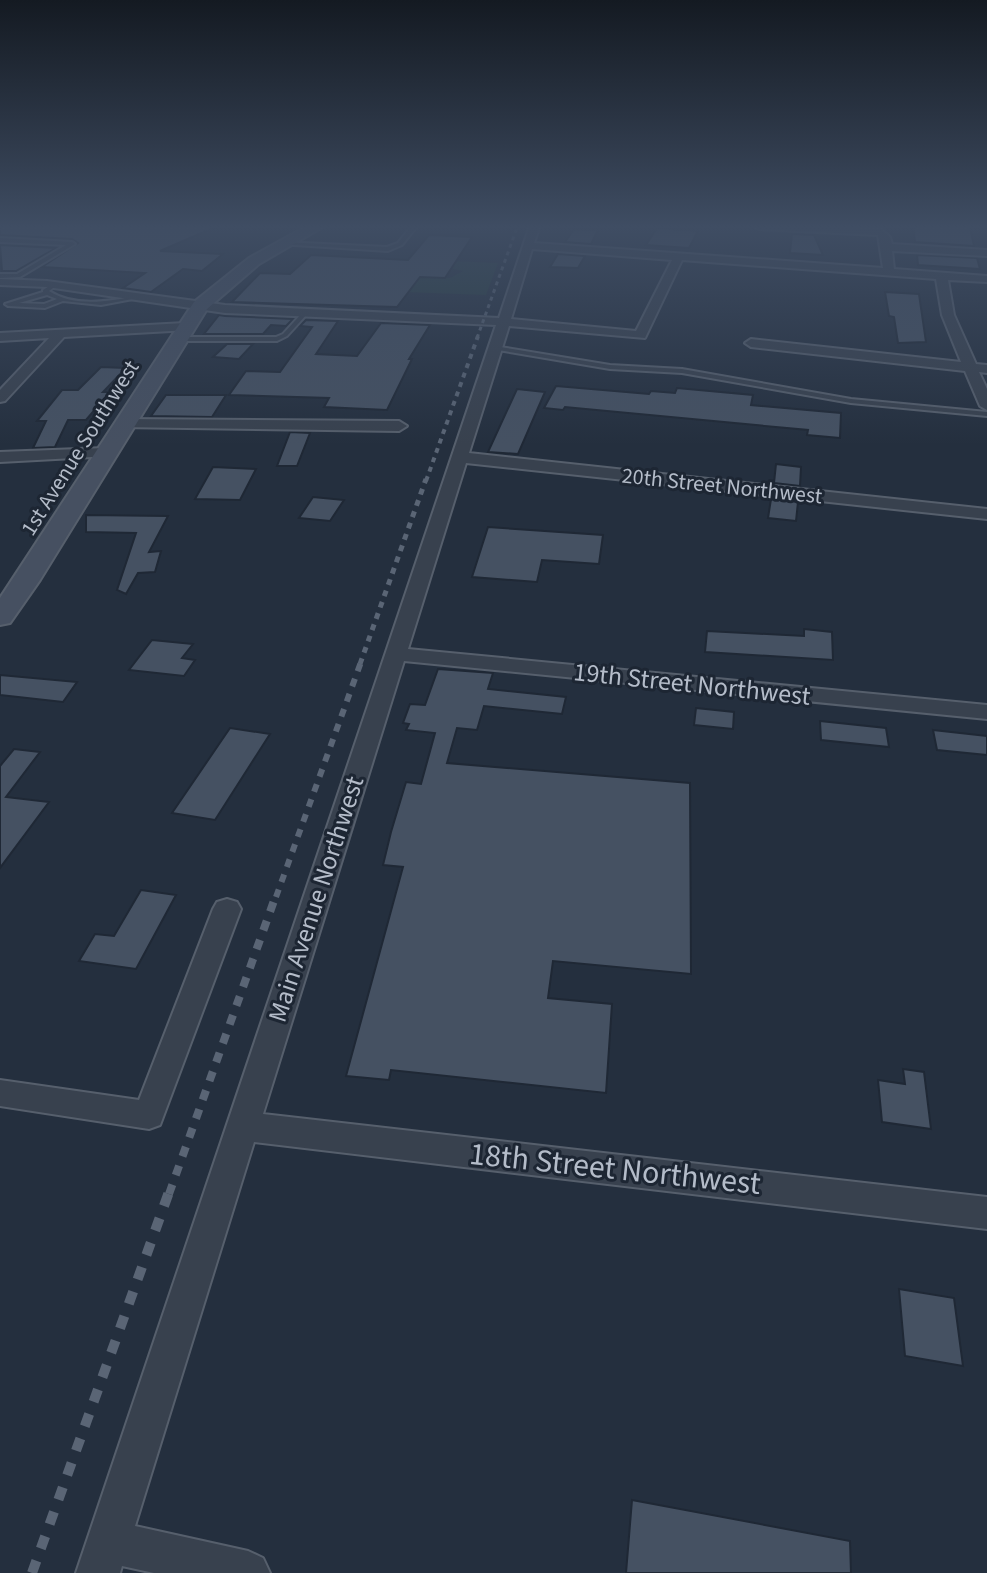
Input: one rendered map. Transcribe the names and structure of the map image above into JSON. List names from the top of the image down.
{
  "streets": {
    "main road": ["1st Avenue Southwest"],
    "street": [
      "20th Street Northwest",
      "19th Street Northwest",
      "Main Avenue Northwest",
      "18th Street Northwest"
    ]
  },
  "crossings": [
    ["20th Street Northwest", "Main Avenue Northwest"],
    ["19th Street Northwest", "Main Avenue Northwest"],
    ["Main Avenue Northwest", "18th Street Northwest"]
  ]
}
